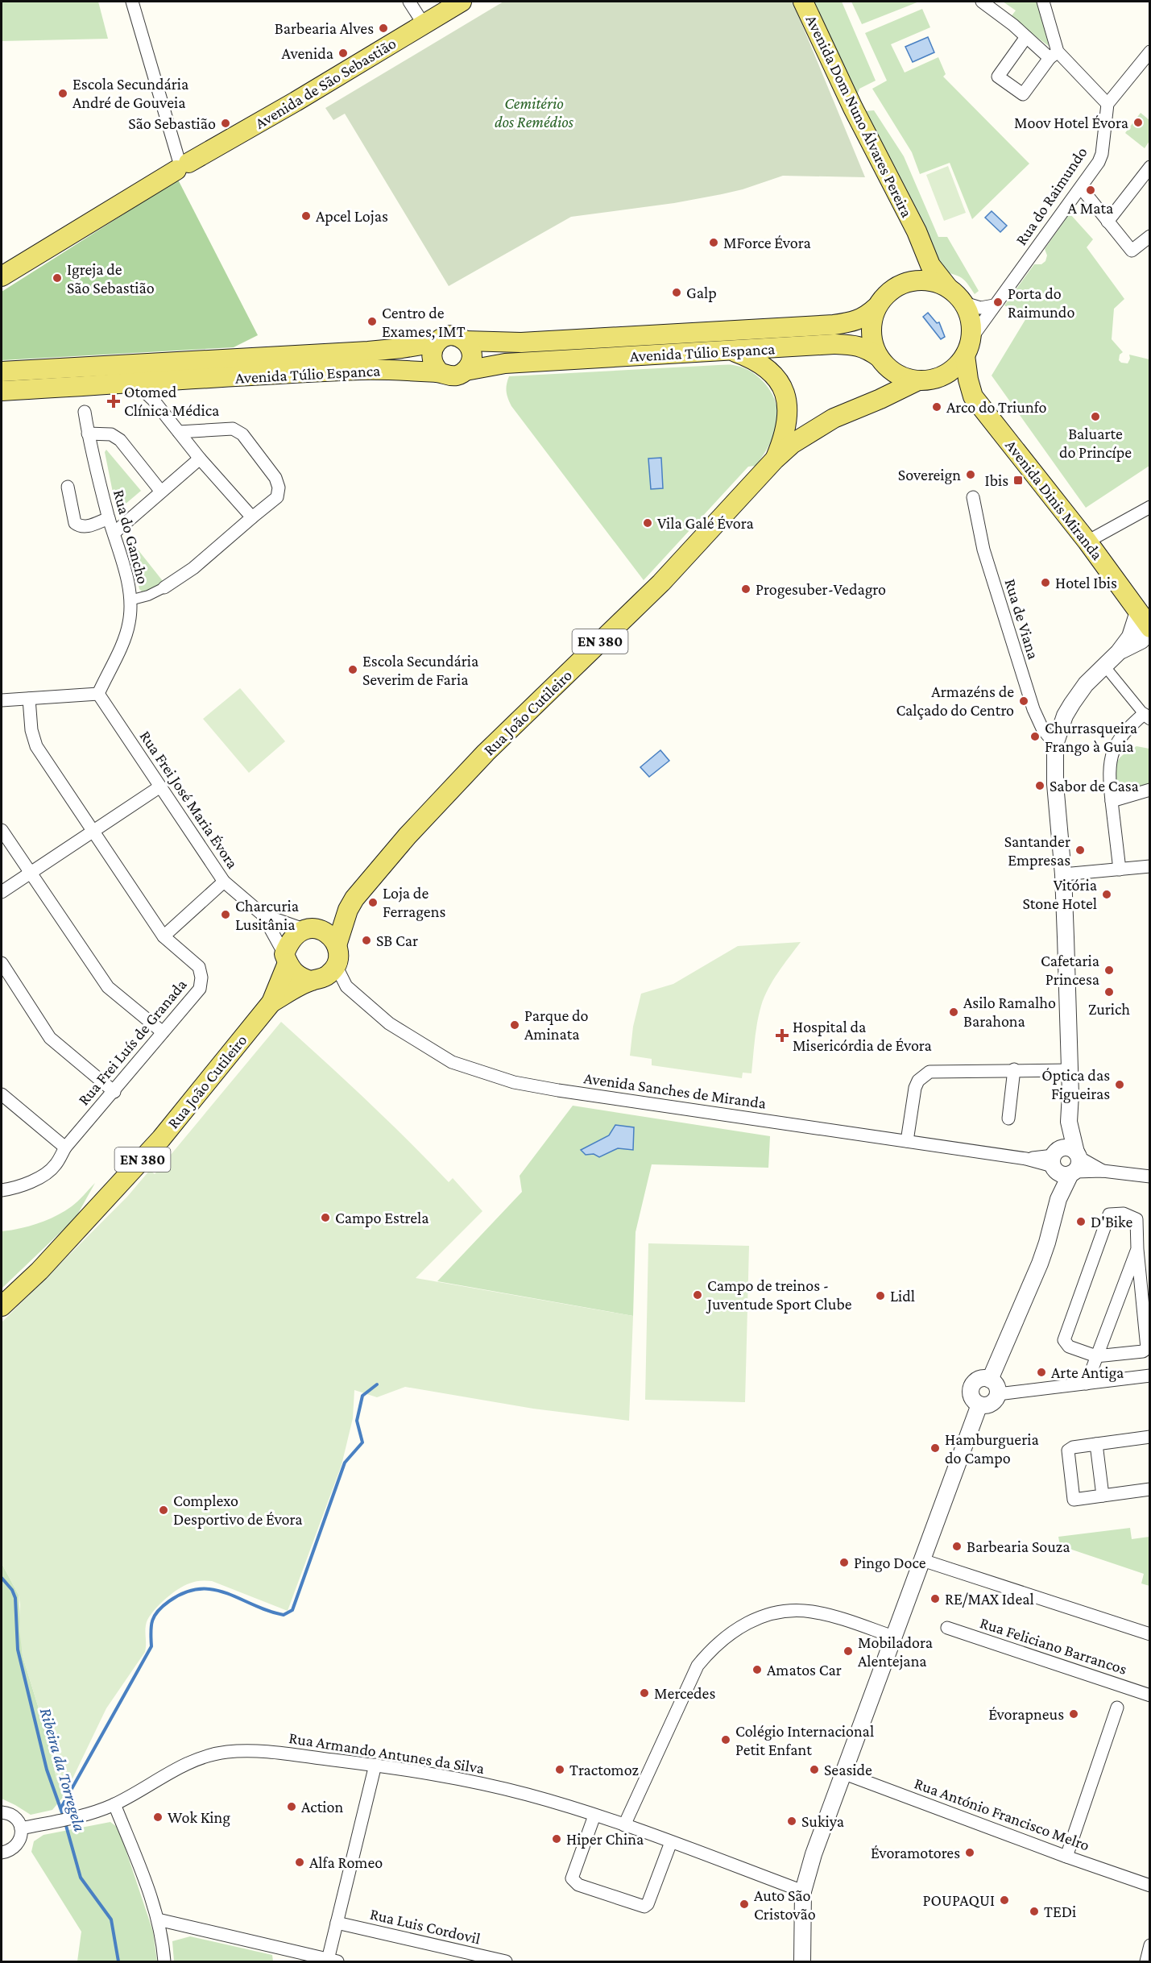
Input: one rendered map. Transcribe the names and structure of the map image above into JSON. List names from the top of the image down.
{
  "streets": {
    "main road": [
      "Avenida de São Sebastião",
      "Avenida Dom Nuno Álvares Pereira",
      "Avenida Túlio Espanca",
      "Avenida Dinis Miranda",
      "EN 380",
      "Rua João Cutileiro"
    ],
    "street": [
      "Rua do Raimundo",
      "Rua do Gancho",
      "Rua de Viana",
      "Rua Frei José Maria Évora",
      "Rua Frei Luís de Granada",
      "Avenida Sanches de Miranda",
      "Rua Feliciano Barrancos",
      "Rua Armando Antunes da Silva",
      "Rua António Francisco Melro",
      "Rua Luis Cordovil"
    ]
  },
  "crossings": [
    ["Avenida Dom Nuno Álvares Pereira", "Rua do Raimundo"],
    ["Avenida Dom Nuno Álvares Pereira", "Avenida Túlio Espanca"],
    ["Avenida Dom Nuno Álvares Pereira", "Avenida Dinis Miranda"],
    ["Avenida Dom Nuno Álvares Pereira", "Rua João Cutileiro"],
    ["Rua do Raimundo", "Avenida Túlio Espanca"],
    ["Rua do Raimundo", "Avenida Dinis Miranda"],
    ["Rua do Raimundo", "Rua João Cutileiro"],
    ["Avenida Túlio Espanca", "Avenida Dinis Miranda"],
    ["Avenida Túlio Espanca", "Rua João Cutileiro"],
    ["Avenida Dinis Miranda", "Rua João Cutileiro"],
    ["Rua do Gancho", "Rua Frei José Maria Évora"],
    ["Rua João Cutileiro", "Rua Frei José Maria Évora"],
    ["Rua João Cutileiro", "Avenida Sanches de Miranda"],
    ["Rua Frei José Maria Évora", "Avenida Sanches de Miranda"]
  ],
  "water": ["Ribeira da Torregela"],
  "parks": ["Cemitério dos Remédios"],
  "places": {
    "other": [
      "Barbearia Alves",
      "Avenida",
      "Escola Secundária André de Gouveia",
      "Moov Hotel Évora",
      "São Sebastião",
      "A Mata",
      "Apcel Lojas",
      "MForce Évora",
      "Igreja de São Sebastião",
      "Galp",
      "Porta do Raimundo",
      "Centro de Exames, IMT",
      "Arco do Triunfo",
      "Baluarte do Princípe",
      "Sovereign",
      "Vila Galé Évora",
      "Hotel Ibis",
      "Progesuber-Vedagro",
      "Escola Secundária Severim de Faria",
      "Armazéns de Calçado do Centro",
      "Churrasqueira Frango à Guia",
      "Sabor de Casa",
      "Santander Empresas",
      "Vitória Stone Hotel",
      "Loja de Ferragens",
      "Charcuria Lusitânia",
      "SB Car",
      "Cafetaria Princesa",
      "Zurich",
      "Asilo Ramalho Barahona",
      "Parque do Aminata",
      "Óptica das Figueiras",
      "Campo Estrela",
      "D'Bike",
      "Campo de treinos - Juventude Sport Clube",
      "Lidl",
      "Arte Antiga",
      "Hamburgueria do Campo",
      "Complexo Desportivo de Évora",
      "Barbearia Souza",
      "Pingo Doce",
      "RE/MAX Ideal",
      "Mobiladora Alentejana",
      "Amatos Car",
      "Mercedes",
      "Évorapneus",
      "Colégio Internacional Petit Enfant",
      "Tractomoz",
      "Seaside",
      "Action",
      "Wok King",
      "Sukiya",
      "Hiper China",
      "Évoramotores",
      "Alfa Romeo",
      "POUPAQUI",
      "Auto São Cristovão",
      "TEDi"
    ],
    "health": ["Otomed Clínica Médica", "Hospital da Misericórdia de Évora"],
    "transit": ["Ibis"]
  }
}
